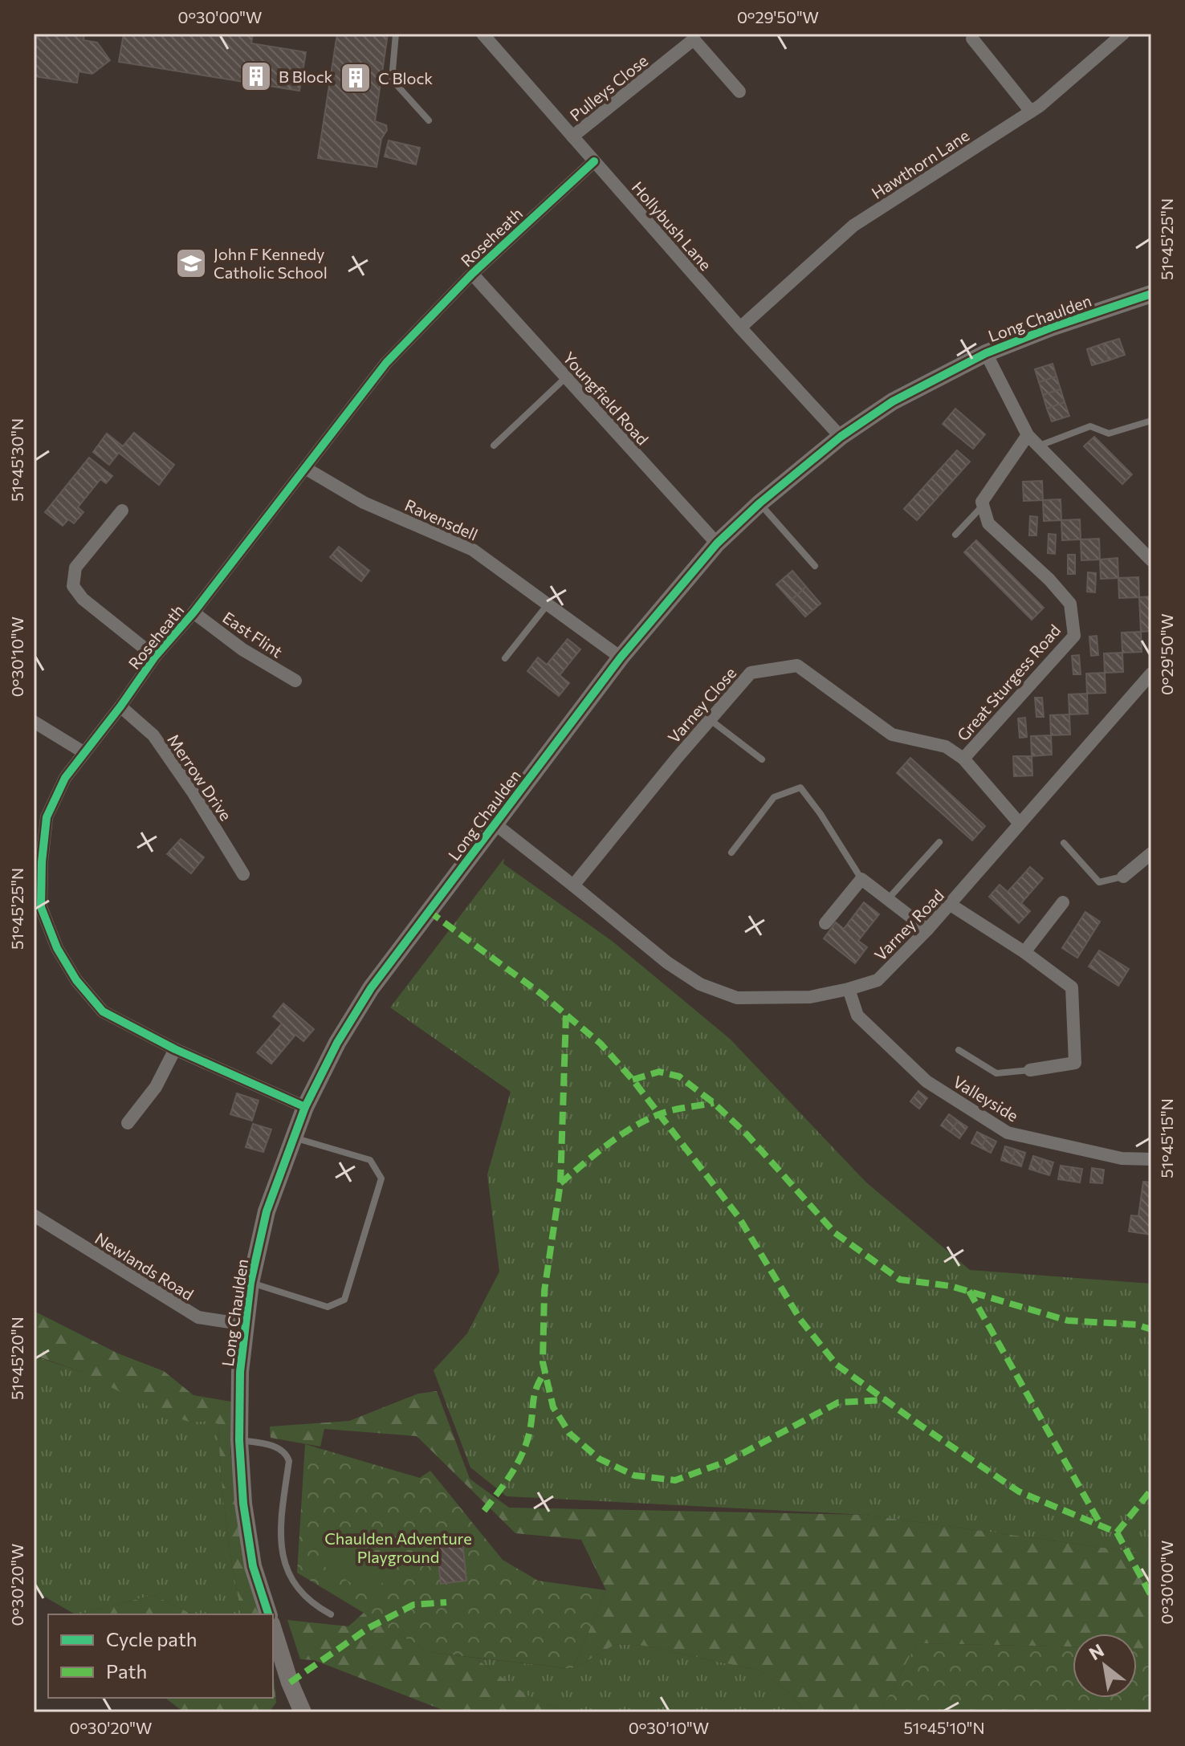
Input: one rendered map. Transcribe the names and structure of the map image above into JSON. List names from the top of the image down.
{
  "streets": {
    "street": [
      "Pulleys Close",
      "Hawthorn Lane",
      "Hollybush Lane",
      "Roseheath",
      "Long Chaulden",
      "Youngfield Road",
      "Ravensdell",
      "East Flint",
      "Great Sturgess Road",
      "Varney Close",
      "Merrow Drive",
      "Varney Road",
      "Valleyside",
      "Newlands Road"
    ]
  },
  "crossings": [
    ["Pulleys Close", "Hollybush Lane"],
    ["Hawthorn Lane", "Hollybush Lane"],
    ["Hollybush Lane", "Roseheath"],
    ["Hollybush Lane", "Long Chaulden"],
    ["Roseheath", "Long Chaulden"],
    ["Roseheath", "Youngfield Road"],
    ["Roseheath", "Ravensdell"],
    ["Roseheath", "East Flint"],
    ["Roseheath", "Merrow Drive"],
    ["Long Chaulden", "Youngfield Road"],
    ["Long Chaulden", "Ravensdell"],
    ["Long Chaulden", "Varney Road"],
    ["Long Chaulden", "Newlands Road"],
    ["Great Sturgess Road", "Varney Close"],
    ["Great Sturgess Road", "Varney Road"],
    ["Varney Close", "Varney Road"],
    ["Varney Road", "Valleyside"]
  ],
  "parks": ["Chaulden Adventure Playground"],
  "places": {
    "building": ["B Block", "C Block"],
    "school or university": ["John F Kennedy Catholic School"]
  },
  "legend": ["Cycle path", "Path"],
  "north": "top left",
  "coordinates": [
    "0°30'00\"W",
    "0°29'50\"W",
    "51°45'25\"N",
    "51°45'30\"N",
    "0°30'10\"W",
    "51°45'15\"N",
    "51°45'20\"N",
    "0°30'20\"W",
    "51°45'10\"N"
  ]
}
